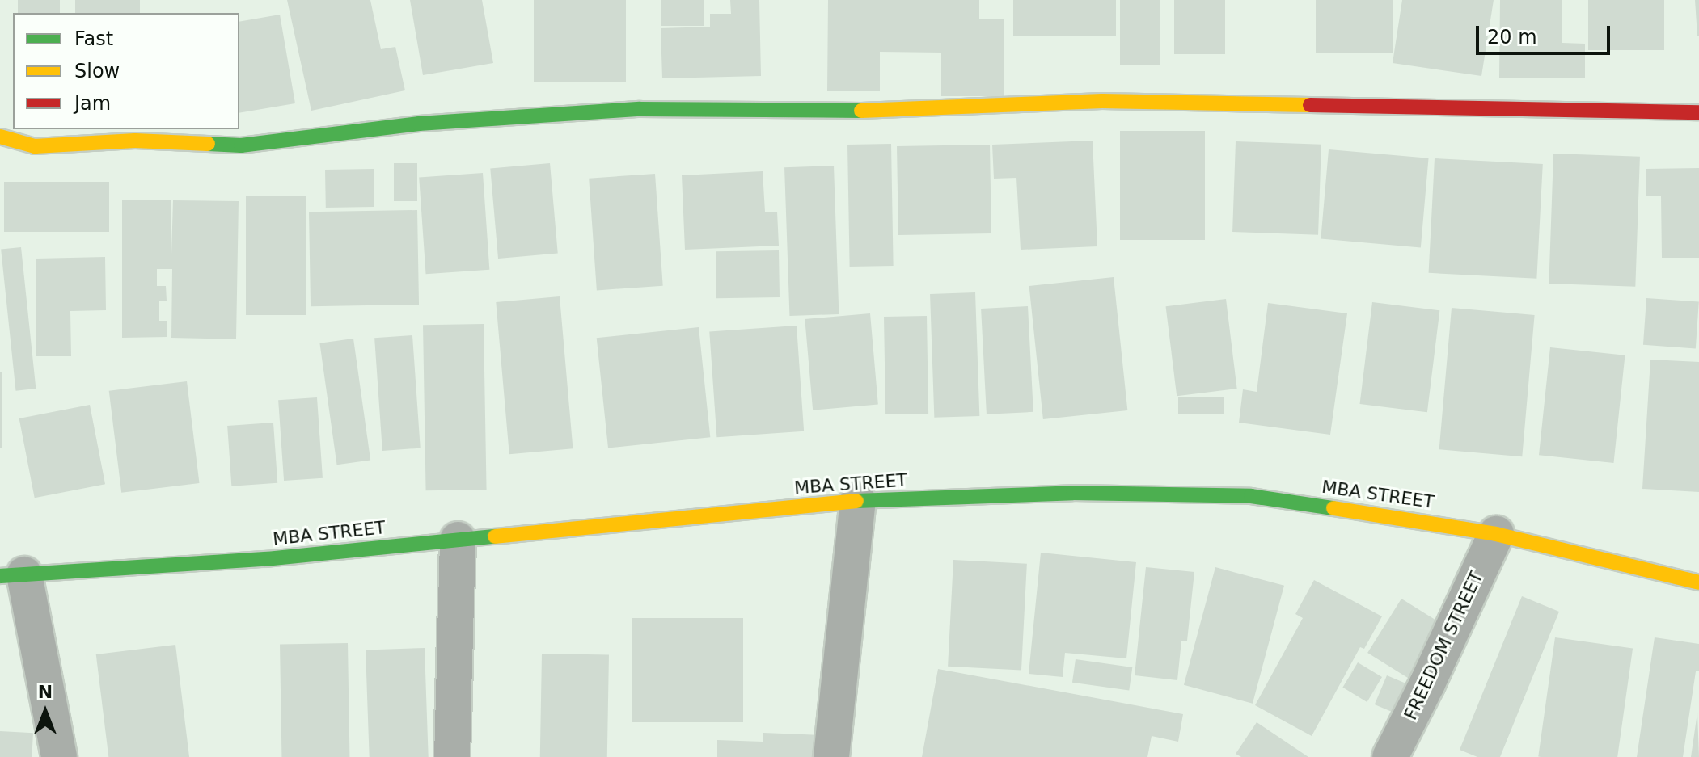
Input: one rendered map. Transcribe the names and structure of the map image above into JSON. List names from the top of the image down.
{
  "streets": {
    "street": ["MBA STREET", "FREEDOM STREET"]
  },
  "crossings": [
    ["MBA STREET", "FREEDOM STREET"]
  ],
  "legend": ["Fast", "Slow", "Jam"],
  "scale_bar": "20 m",
  "north": "top"
}
